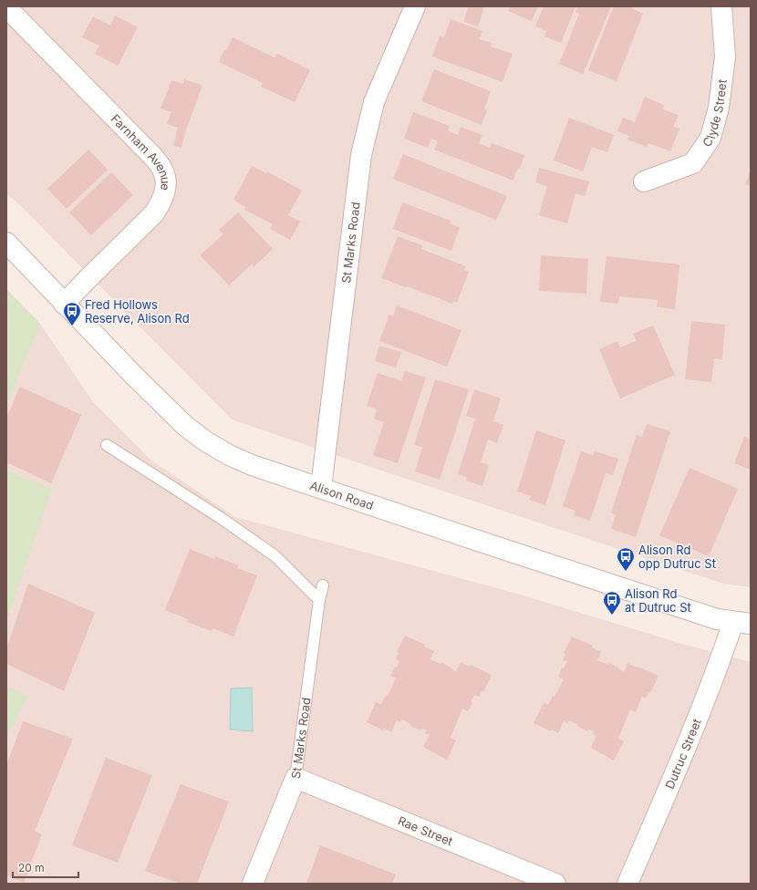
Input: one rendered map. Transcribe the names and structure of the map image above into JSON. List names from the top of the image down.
{
  "streets": {
    "street": [
      "Clyde Street",
      "Farnham Avenue",
      "St Marks Road",
      "Alison Road",
      "Dutruc Street",
      "Rae Street"
    ]
  },
  "crossings": [
    ["Farnham Avenue", "Alison Road"],
    ["St Marks Road", "Alison Road"],
    ["St Marks Road", "Rae Street"],
    ["Alison Road", "Dutruc Street"]
  ],
  "places": {
    "bus stop": ["Fred Hollows Reserve, Alison Rd", "Alison Rd opp Dutruc St", "Alison Rd at Dutruc St"]
  },
  "scale_bar": "20 m"
}
